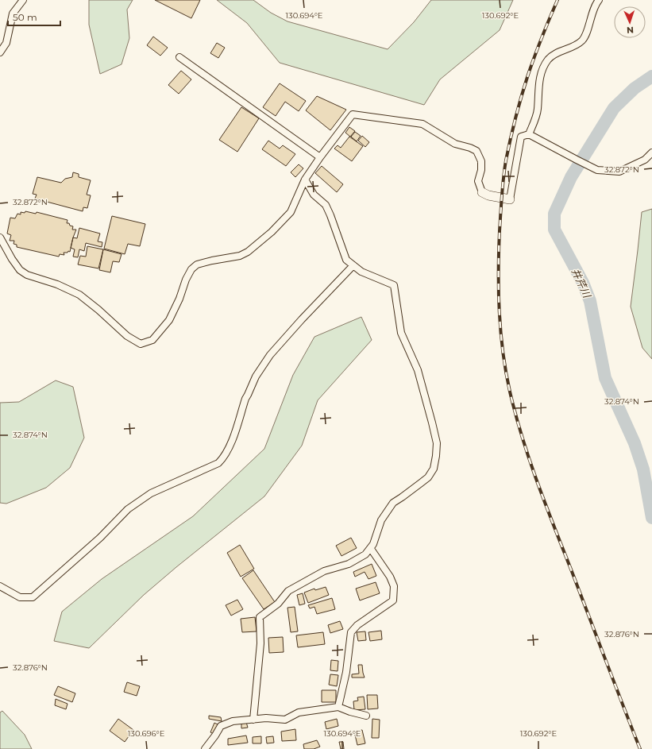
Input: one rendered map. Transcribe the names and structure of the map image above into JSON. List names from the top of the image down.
{
  "water": ["井芹川"],
  "scale_bar": "50 m",
  "north": "bottom",
  "coordinates": [
    "130.694°E",
    "130.692°E",
    "32.872°N",
    "32.874°N",
    "32.876°N",
    "130.696°E"
  ]
}
